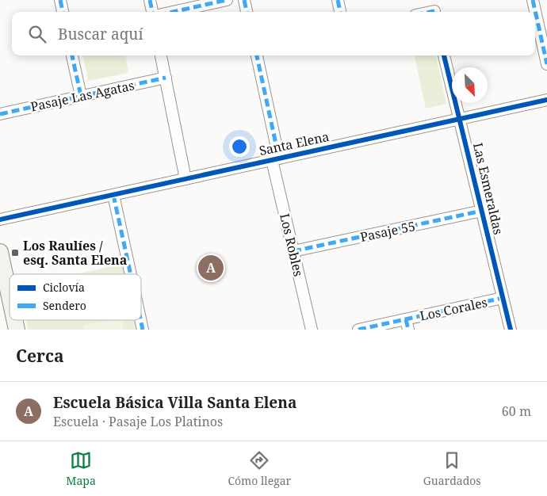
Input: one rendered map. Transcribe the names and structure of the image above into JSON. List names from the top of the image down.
{
  "streets": {
    "street": [
      "Pasaje Las Agatas",
      "Santa Elena",
      "Las Esmeraldas",
      "Pasaje 55",
      "Los Robles",
      "Los Corales"
    ]
  },
  "crossings": [
    ["Santa Elena", "Las Esmeraldas"],
    ["Santa Elena", "Los Robles"],
    ["Las Esmeraldas", "Pasaje 55"],
    ["Las Esmeraldas", "Los Corales"],
    ["Pasaje 55", "Los Robles"]
  ],
  "places": {
    "transit": ["Los Raulíes / esq. Santa Elena"]
  },
  "legend": ["Ciclovía", "Sendero"],
  "north": "bottom right",
  "page": {
    "search": "Buscar aquí",
    "pins": "A",
    "heading": "Cerca",
    "list": [
      {
        "mark": "A",
        "name": "Escuela Básica Villa Santa Elena",
        "note": "Escuela · Pasaje Los Platinos",
        "value": "60 m"
      }
    ],
    "nav": ["Mapa", "Cómo llegar", "Guardados"]
  }
}
